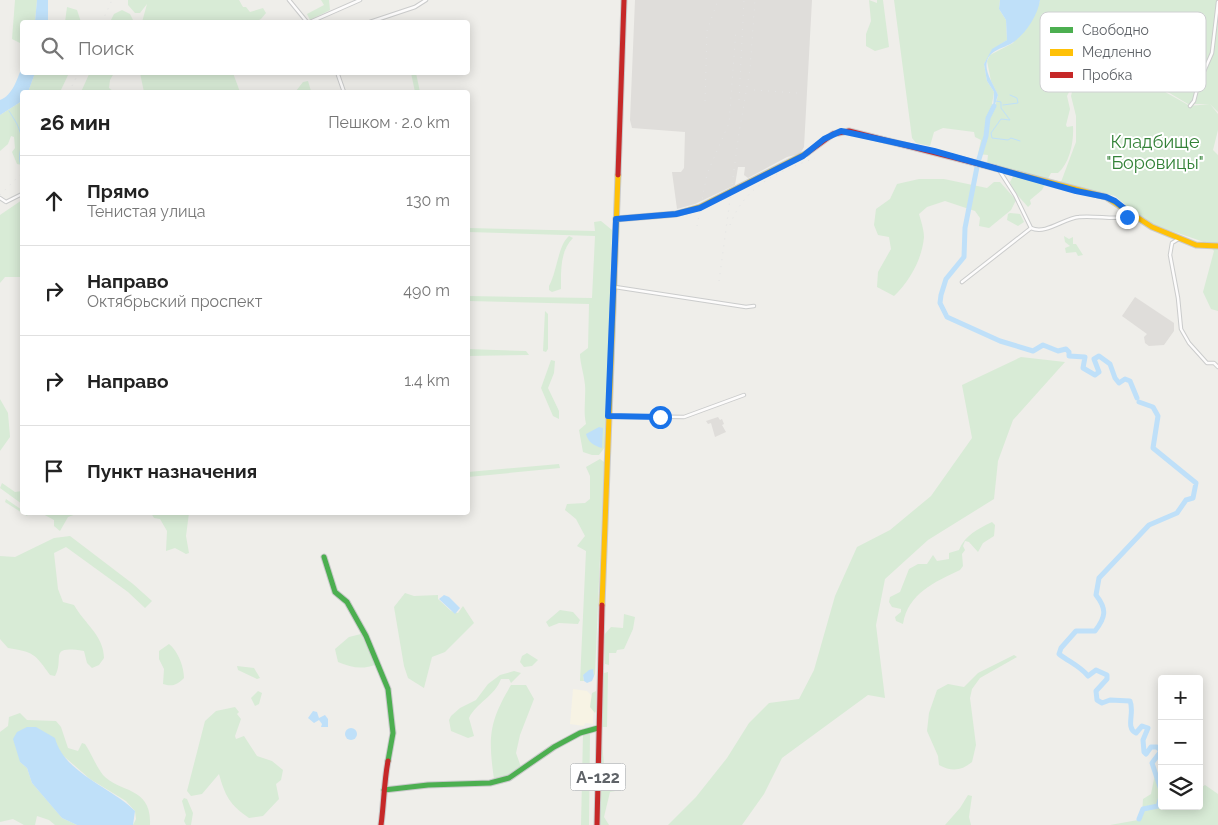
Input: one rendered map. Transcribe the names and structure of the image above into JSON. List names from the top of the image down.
{
  "streets": {
    "street": ["А-122"]
  },
  "parks": ["Кладбище \"Боровицы\""],
  "legend": ["Свободно", "Медленно", "Пробка"],
  "page": {
    "search": "Поиск",
    "heading": ["26 мин", "Пешком · 2.0 km"],
    "list": [
      ["Прямо", "Тенистая улица", "130 m"],
      ["Направо", "Октябрьский проспект", "490 m"],
      ["Направо", "1.4 km"],
      "Пункт назначения"
    ],
    "map_buttons": ["+", "−"]
  }
}
